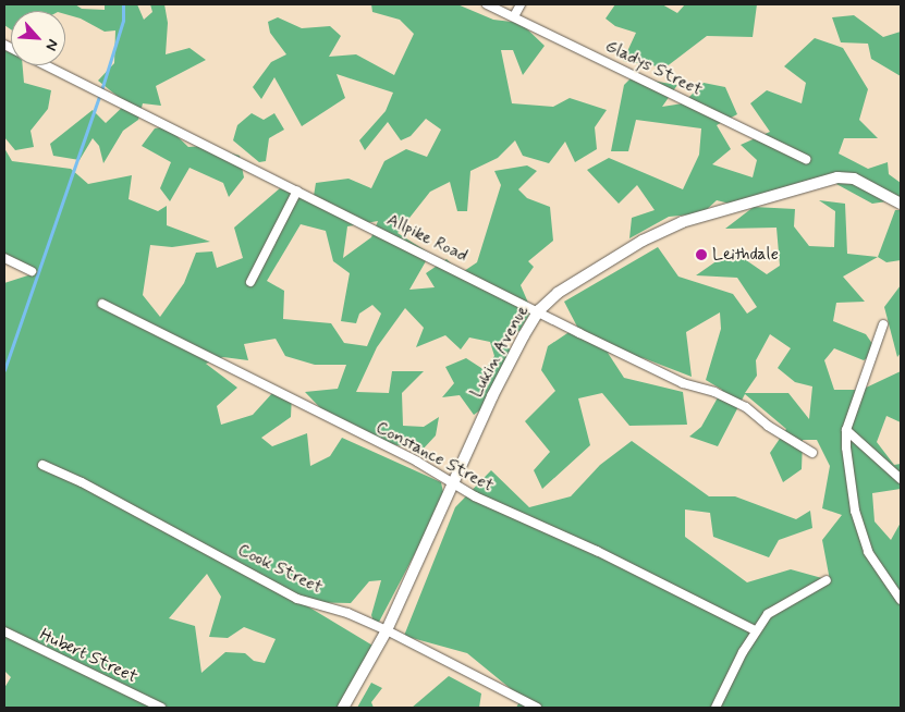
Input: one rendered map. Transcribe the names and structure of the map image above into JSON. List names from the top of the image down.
{
  "streets": {
    "street": [
      "Gladys Street",
      "Allpike Road",
      "Lukin Avenue",
      "Constance Street",
      "Cook Street",
      "Hubert Street"
    ]
  },
  "crossings": [
    ["Allpike Road", "Lukin Avenue"],
    ["Lukin Avenue", "Constance Street"],
    ["Lukin Avenue", "Cook Street"]
  ],
  "places": ["Leithdale"],
  "north": "bottom right"
}
